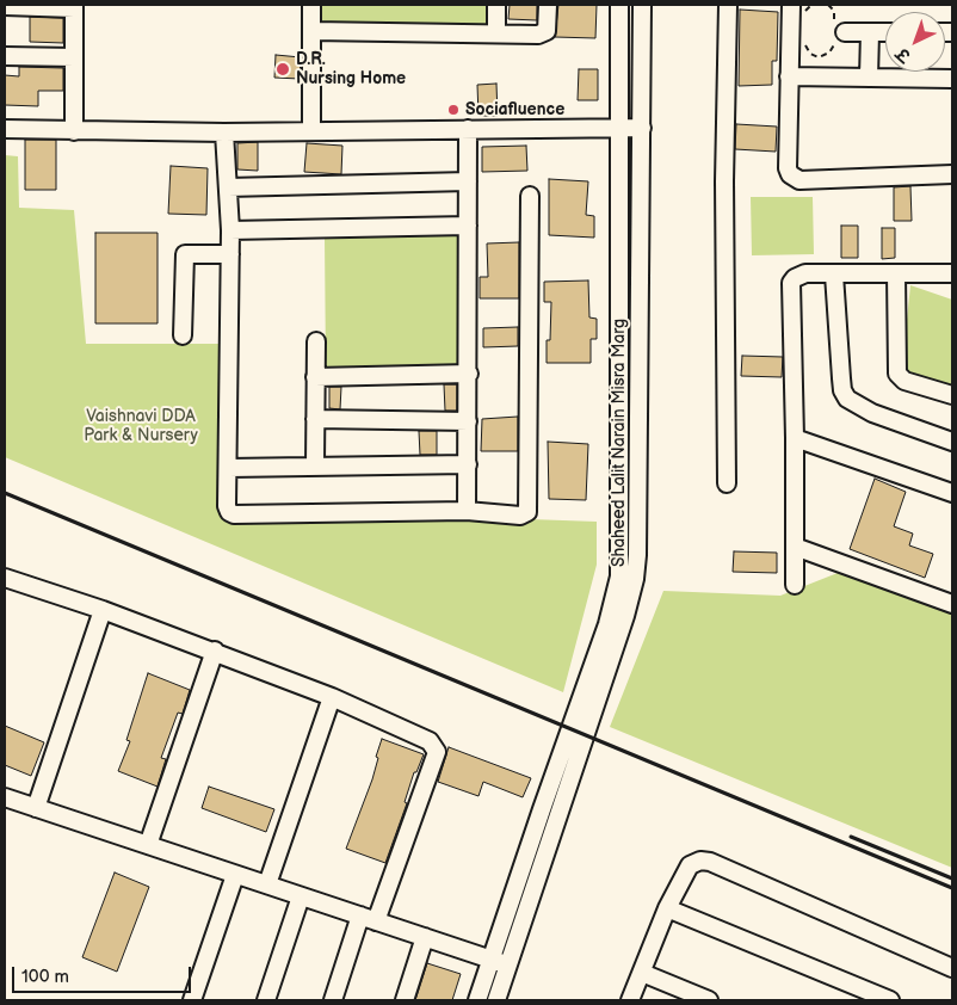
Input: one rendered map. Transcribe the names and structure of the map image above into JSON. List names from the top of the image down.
{
  "streets": {
    "street": ["Shaheed Lalit Narain Misra Marg"]
  },
  "parks": ["Vaishnavi DDA Park & Nursery"],
  "places": ["D.R. Nursing Home", "Sociafluence"],
  "scale_bar": "100 m",
  "north": "bottom left"
}
